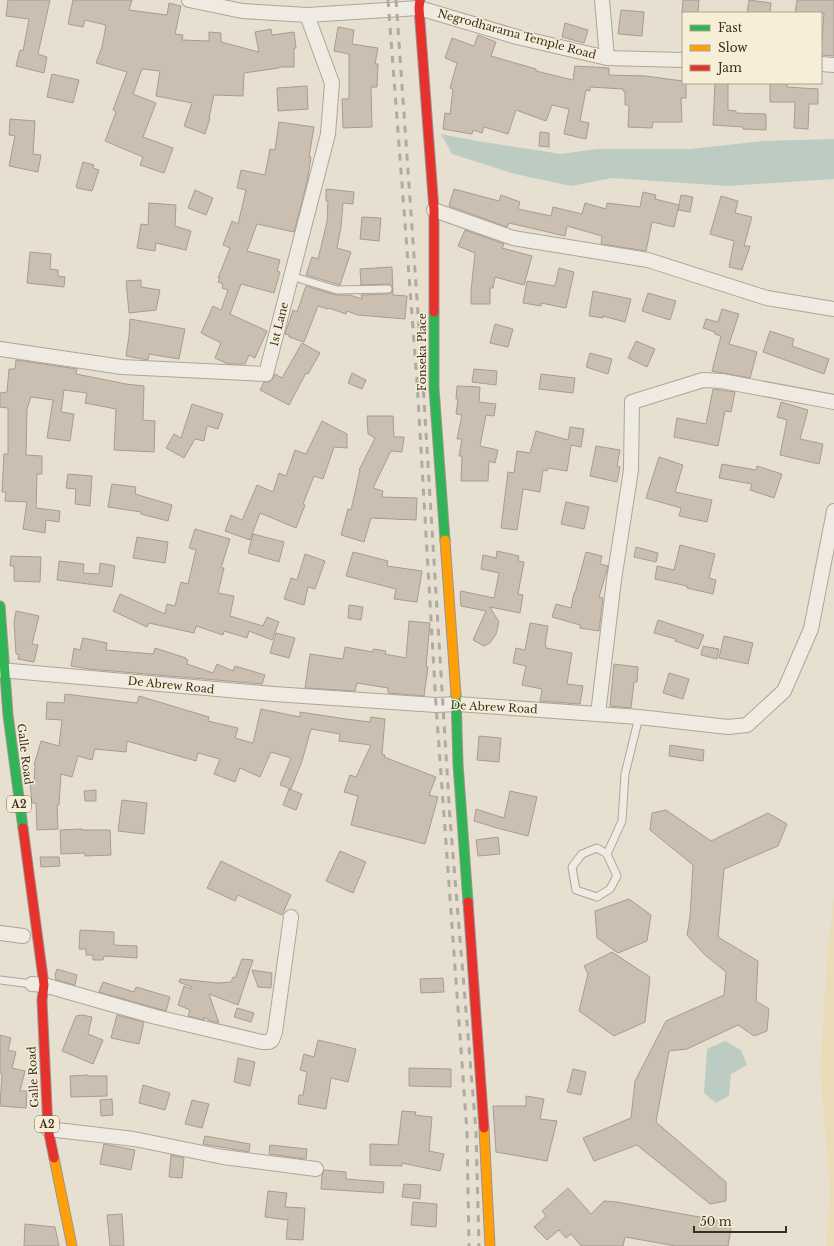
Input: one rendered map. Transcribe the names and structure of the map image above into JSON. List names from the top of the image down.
{
  "streets": {
    "main road": ["Fonseka Place", "Galle Road", "A2"],
    "street": ["Negrodharama Temple Road", "1st Lane", "De Abrew Road"]
  },
  "crossings": [
    ["Negrodharama Temple Road", "1st Lane"],
    ["Negrodharama Temple Road", "Fonseka Place"],
    ["Fonseka Place", "De Abrew Road"],
    ["De Abrew Road", "Galle Road"]
  ],
  "legend": ["Fast", "Slow", "Jam"],
  "scale_bar": "50 m"
}
